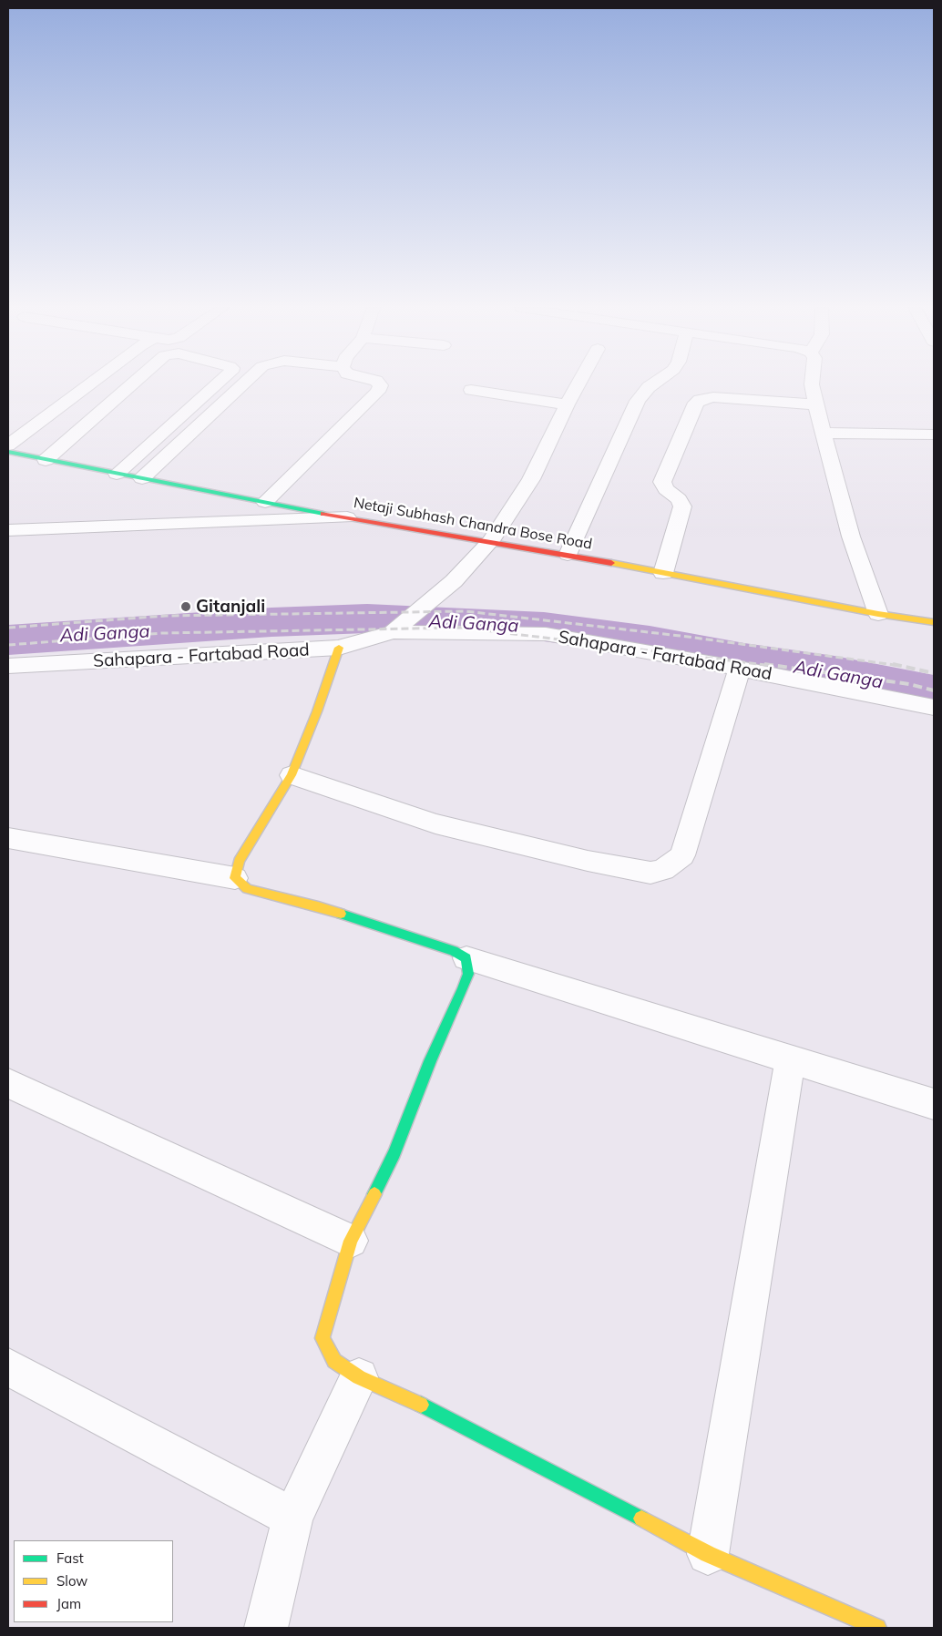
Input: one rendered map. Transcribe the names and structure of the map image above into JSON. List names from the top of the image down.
{
  "streets": {
    "main road": ["Netaji Subhash Chandra Bose Road"],
    "street": ["Sahapara - Fartabad Road"]
  },
  "water": ["Adi Ganga"],
  "places": ["Gitanjali"],
  "legend": ["Fast", "Slow", "Jam"]
}
